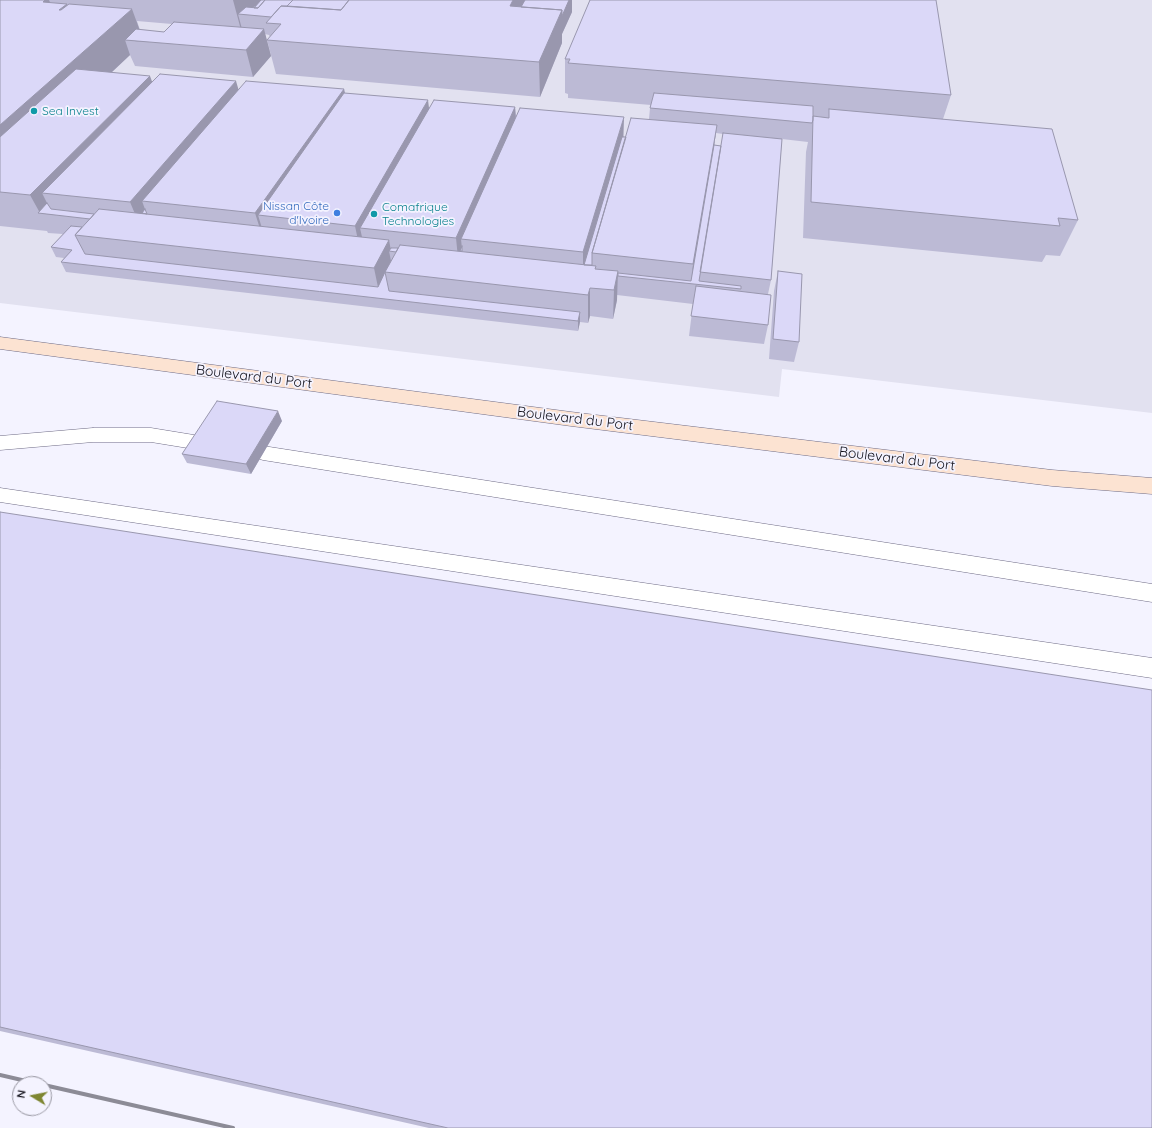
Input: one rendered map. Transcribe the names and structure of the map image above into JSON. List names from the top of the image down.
{
  "streets": {
    "main road": ["Boulevard du Port"]
  },
  "places": ["Sea Invest", "Nissan Côte d'Ivoire", "Comafrique Technologies"],
  "north": "left"
}
